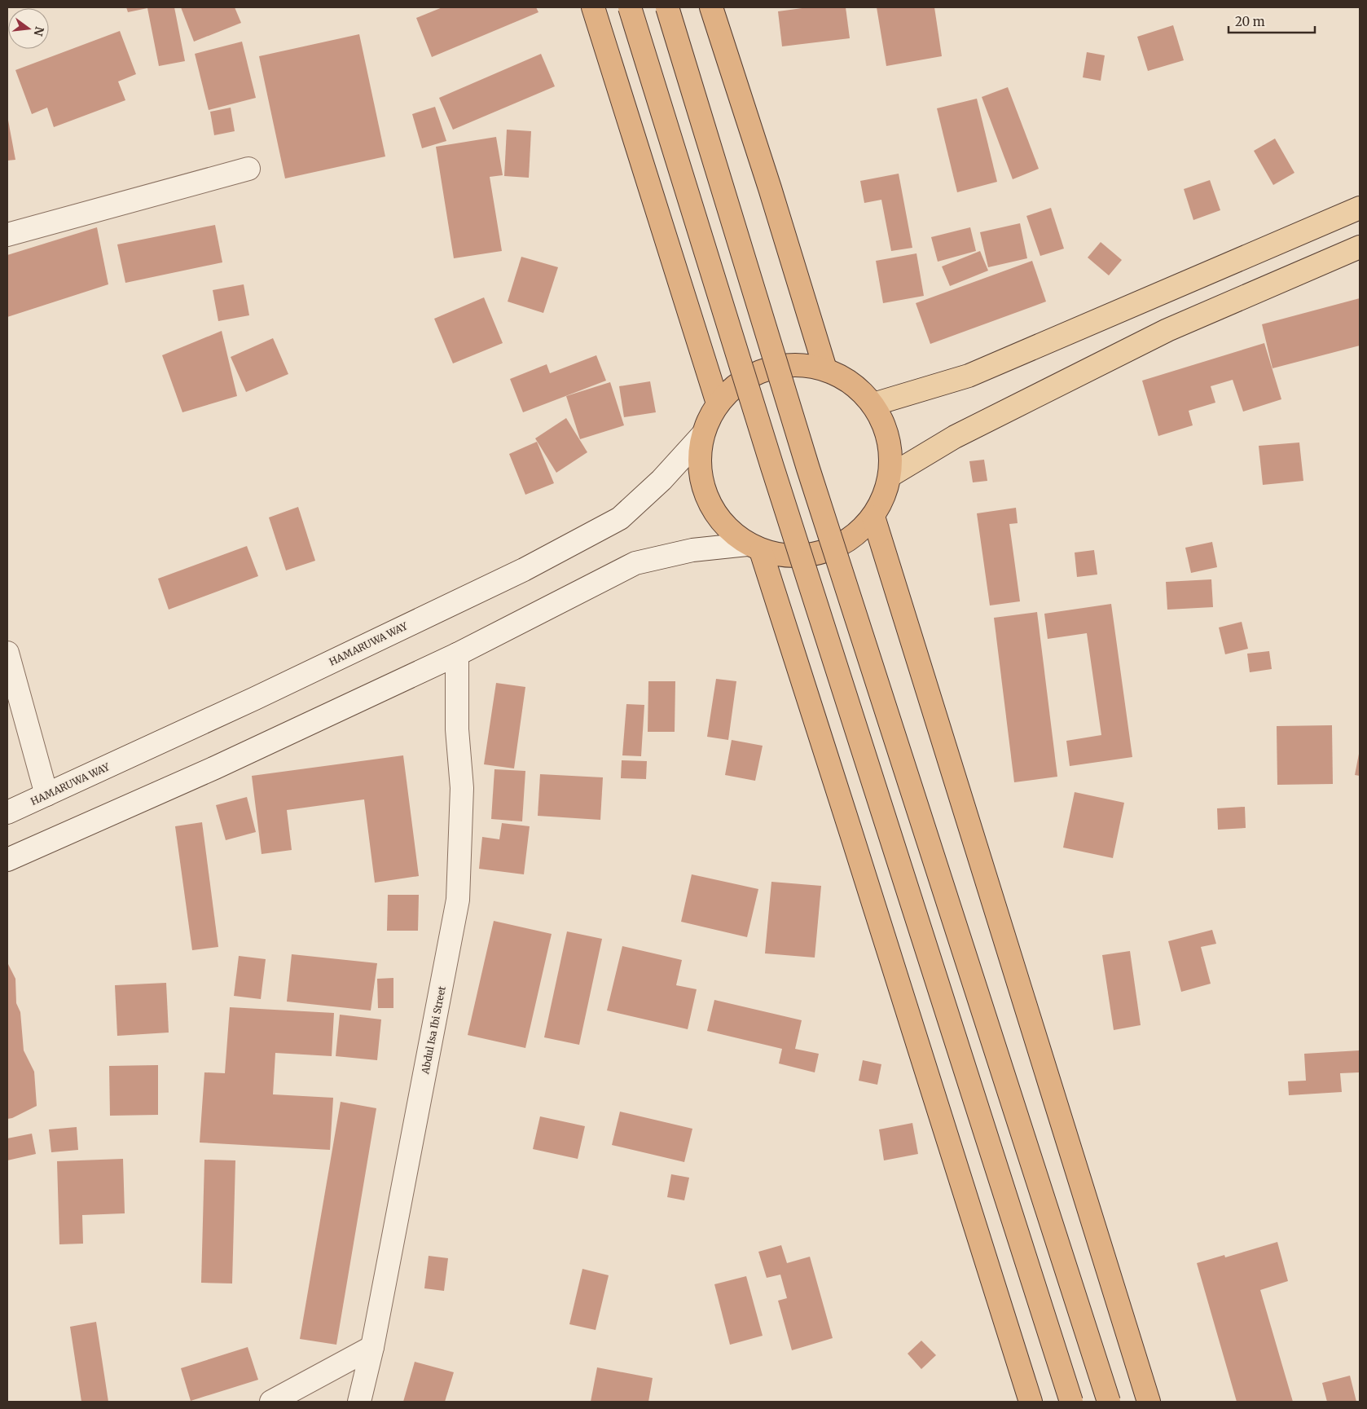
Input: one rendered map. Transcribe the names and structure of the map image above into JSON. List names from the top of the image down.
{
  "streets": {
    "main road": ["HAMARUWA WAY", "Abdul Isa Ibi Street"]
  },
  "scale_bar": "20 m",
  "north": "right"
}
